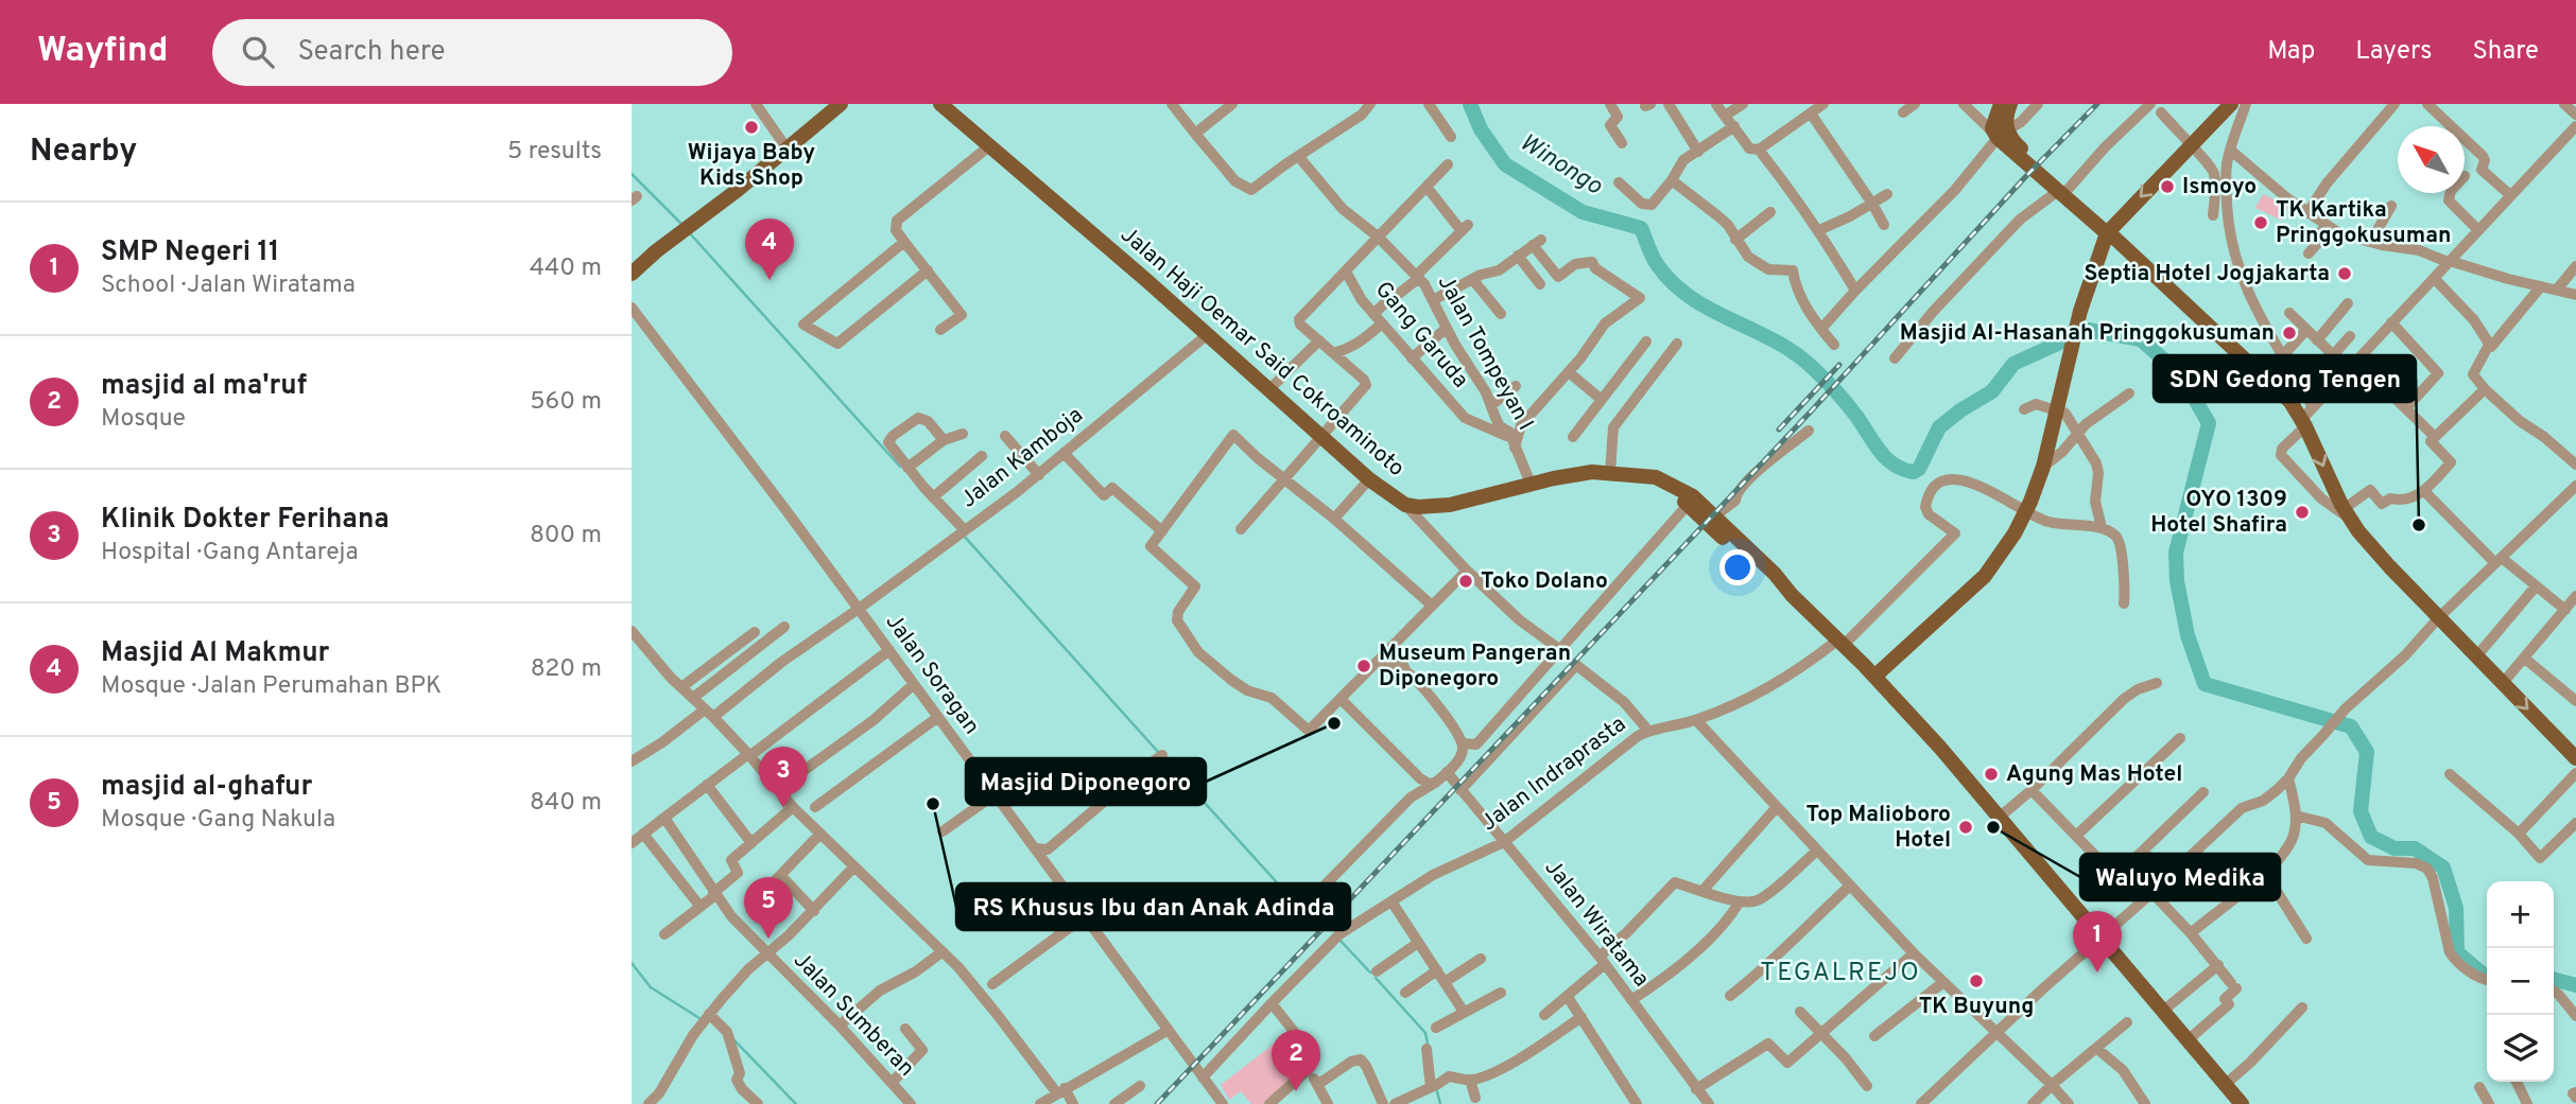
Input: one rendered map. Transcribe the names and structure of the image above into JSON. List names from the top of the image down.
{
  "streets": {
    "main road": ["Jalan Haji Oemar Said Cokroaminoto"],
    "street": [
      "Gang Garuda",
      "Jalan Tompeyan I",
      "Jalan Kamboja",
      "Jalan Soragan",
      "Jalan Indraprasta",
      "Jalan Wiratama",
      "Jalan Sumberan"
    ]
  },
  "crossings": [
    ["Gang Garuda", "Jalan Tompeyan I"],
    ["Jalan Haji Oemar Said Cokroaminoto", "Jalan Tompeyan I"],
    ["Jalan Haji Oemar Said Cokroaminoto", "Jalan Kamboja"],
    ["Jalan Haji Oemar Said Cokroaminoto", "Jalan Indraprasta"],
    ["Jalan Kamboja", "Jalan Soragan"],
    ["Jalan Soragan", "Jalan Indraprasta"],
    ["Jalan Indraprasta", "Jalan Wiratama"]
  ],
  "districts": ["TEGALREJO"],
  "water": ["Winongo"],
  "places": [
    "Wijaya Baby Kids Shop",
    "Ismoyo",
    "TK Kartika Pringgokusuman",
    "Septia Hotel Jogjakarta",
    "Masjid Al-Hasanah Pringgokusuman",
    "OYO 1309 Hotel Shafira",
    "SDN Gedong Tengen",
    "Toko Dolano",
    "Museum Pangeran Diponegoro",
    "Masjid Diponegoro",
    "Agung Mas Hotel",
    "RS Khusus Ibu dan Anak Adinda",
    "Top Malioboro Hotel",
    "Waluyo Medika",
    "TK Buyung"
  ],
  "north": "top left",
  "page": {
    "header": "Wayfind",
    "search": "Search here",
    "nav": ["Map", "Layers", "Share"],
    "heading": ["Nearby", "5 results"],
    "list": [
      {
        "mark": "1",
        "name": "SMP Negeri 11",
        "note": "School · Jalan Wiratama",
        "value": "440 m"
      },
      {
        "mark": "2",
        "name": "masjid al ma'ruf",
        "note": "Mosque",
        "value": "560 m"
      },
      {
        "mark": "3",
        "name": "Klinik Dokter Ferihana",
        "note": "Hospital · Gang Antareja",
        "value": "800 m"
      },
      {
        "mark": "4",
        "name": "Masjid Al Makmur",
        "note": "Mosque · Jalan Perumahan BPK",
        "value": "820 m"
      },
      {
        "mark": "5",
        "name": "masjid al-ghafur",
        "note": "Mosque · Gang Nakula",
        "value": "840 m"
      }
    ],
    "pins": [
      "4",
      "3",
      "5",
      "1",
      "2"
    ],
    "map_buttons": ["+", "−"]
  }
}
